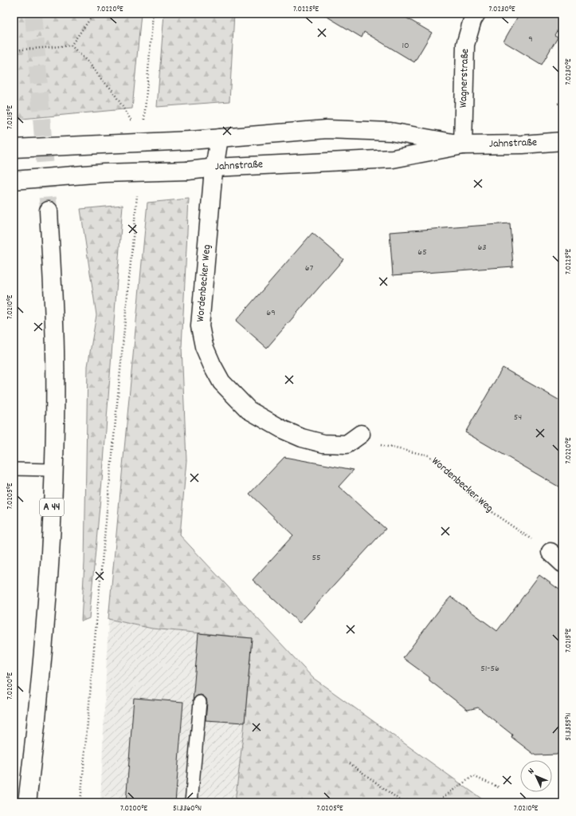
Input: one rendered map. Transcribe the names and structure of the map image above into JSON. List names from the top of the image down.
{
  "streets": {
    "main road": [
      "Wagnerstraße",
      "Jahnstraße",
      "Wordenbecker Weg",
      "A 44"
    ]
  },
  "crossings": [
    ["Wagnerstraße", "Jahnstraße"],
    ["Jahnstraße", "Wordenbecker Weg"]
  ],
  "house_numbers": [
    "9",
    "10",
    "63",
    "65",
    "67",
    "69",
    "54",
    "55",
    "51-56"
  ],
  "north": "top left",
  "coordinates": [
    "7.0220°E",
    "7.0225°E",
    "7.0230°E",
    "7.0215°E",
    "7.0210°E",
    "7.0205°E",
    "7.0200°E",
    "51.3355°N",
    "51.3360°N"
  ]
}
